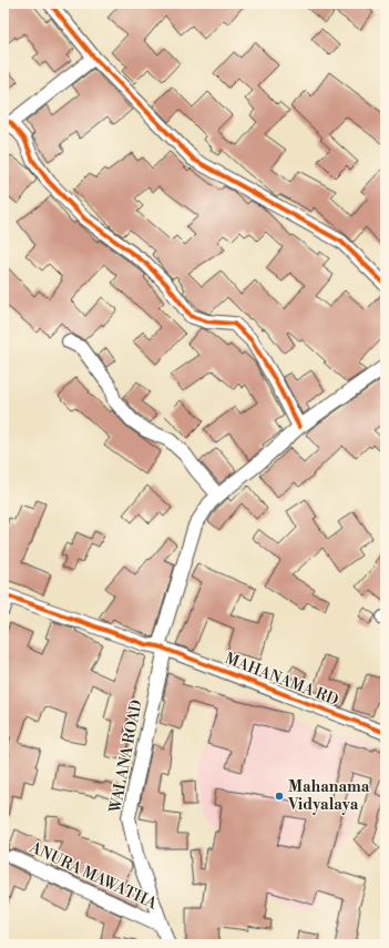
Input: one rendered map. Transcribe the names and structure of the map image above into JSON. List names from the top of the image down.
{
  "streets": {
    "street": ["MAHANAMA RD", "WALANA ROAD", "ANURA MAWATHA"]
  },
  "crossings": [
    ["MAHANAMA RD", "WALANA ROAD"],
    ["WALANA ROAD", "ANURA MAWATHA"]
  ],
  "places": ["Mahanama Vidyalaya"]
}
